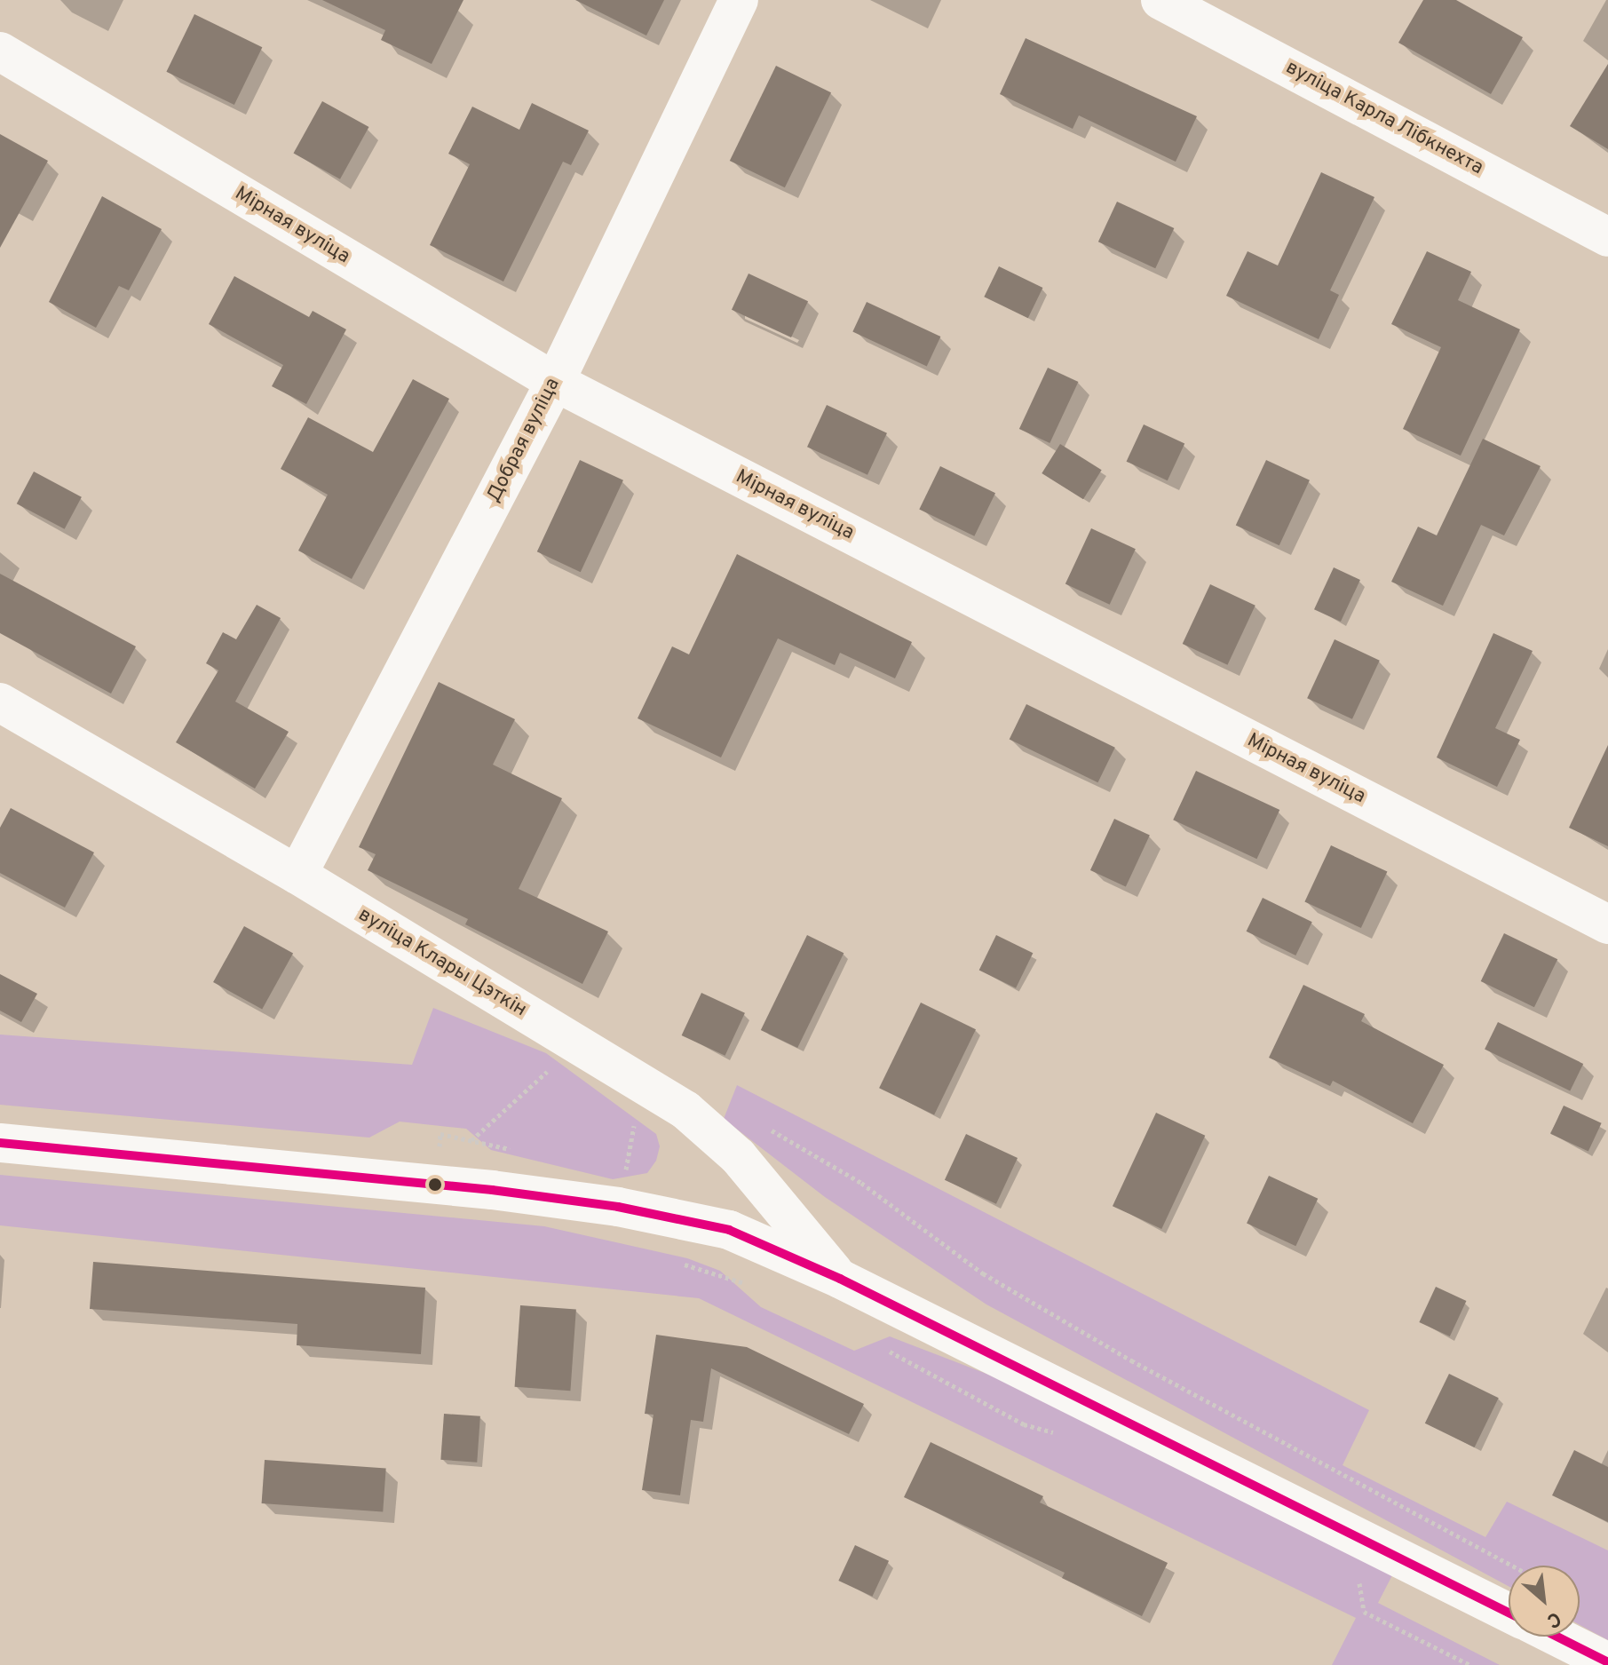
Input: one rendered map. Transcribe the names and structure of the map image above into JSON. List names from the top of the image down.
{
  "streets": {
    "street": [
      "вуліца Карла Лібкнехта",
      "Мірная вуліца",
      "Добрая вуліца",
      "вуліца Клары Цэткін"
    ]
  },
  "crossings": [
    ["Мірная вуліца", "Добрая вуліца"],
    ["Добрая вуліца", "вуліца Клары Цэткін"]
  ],
  "north": "bottom right"
}
